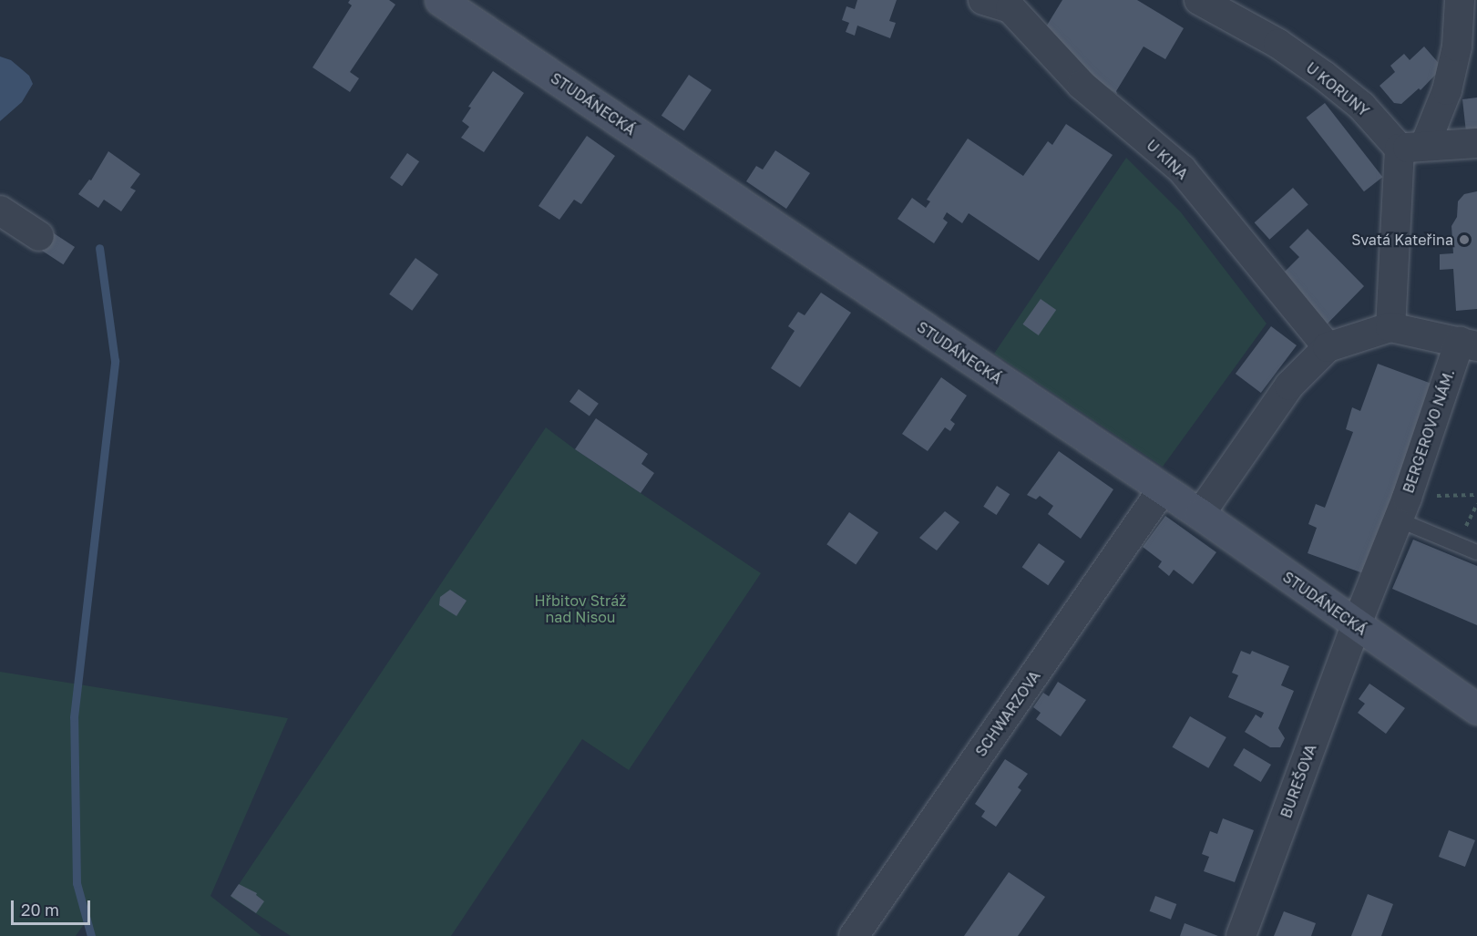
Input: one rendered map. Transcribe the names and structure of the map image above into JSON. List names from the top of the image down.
{
  "streets": {
    "street": [
      "U KORUNY",
      "STUDÁNECKÁ",
      "U KINA",
      "BERGEROVO NÁM.",
      "SCHWARZOVA",
      "BUREŠOVA"
    ]
  },
  "crossings": [
    ["STUDÁNECKÁ", "BERGEROVO NÁM."],
    ["STUDÁNECKÁ", "SCHWARZOVA"],
    ["STUDÁNECKÁ", "BUREŠOVA"],
    ["BERGEROVO NÁM.", "BUREŠOVA"]
  ],
  "parks": ["Hřbitov Stráž nad Nisou"],
  "places": ["Svatá Kateřina"],
  "scale_bar": "20 m"
}
